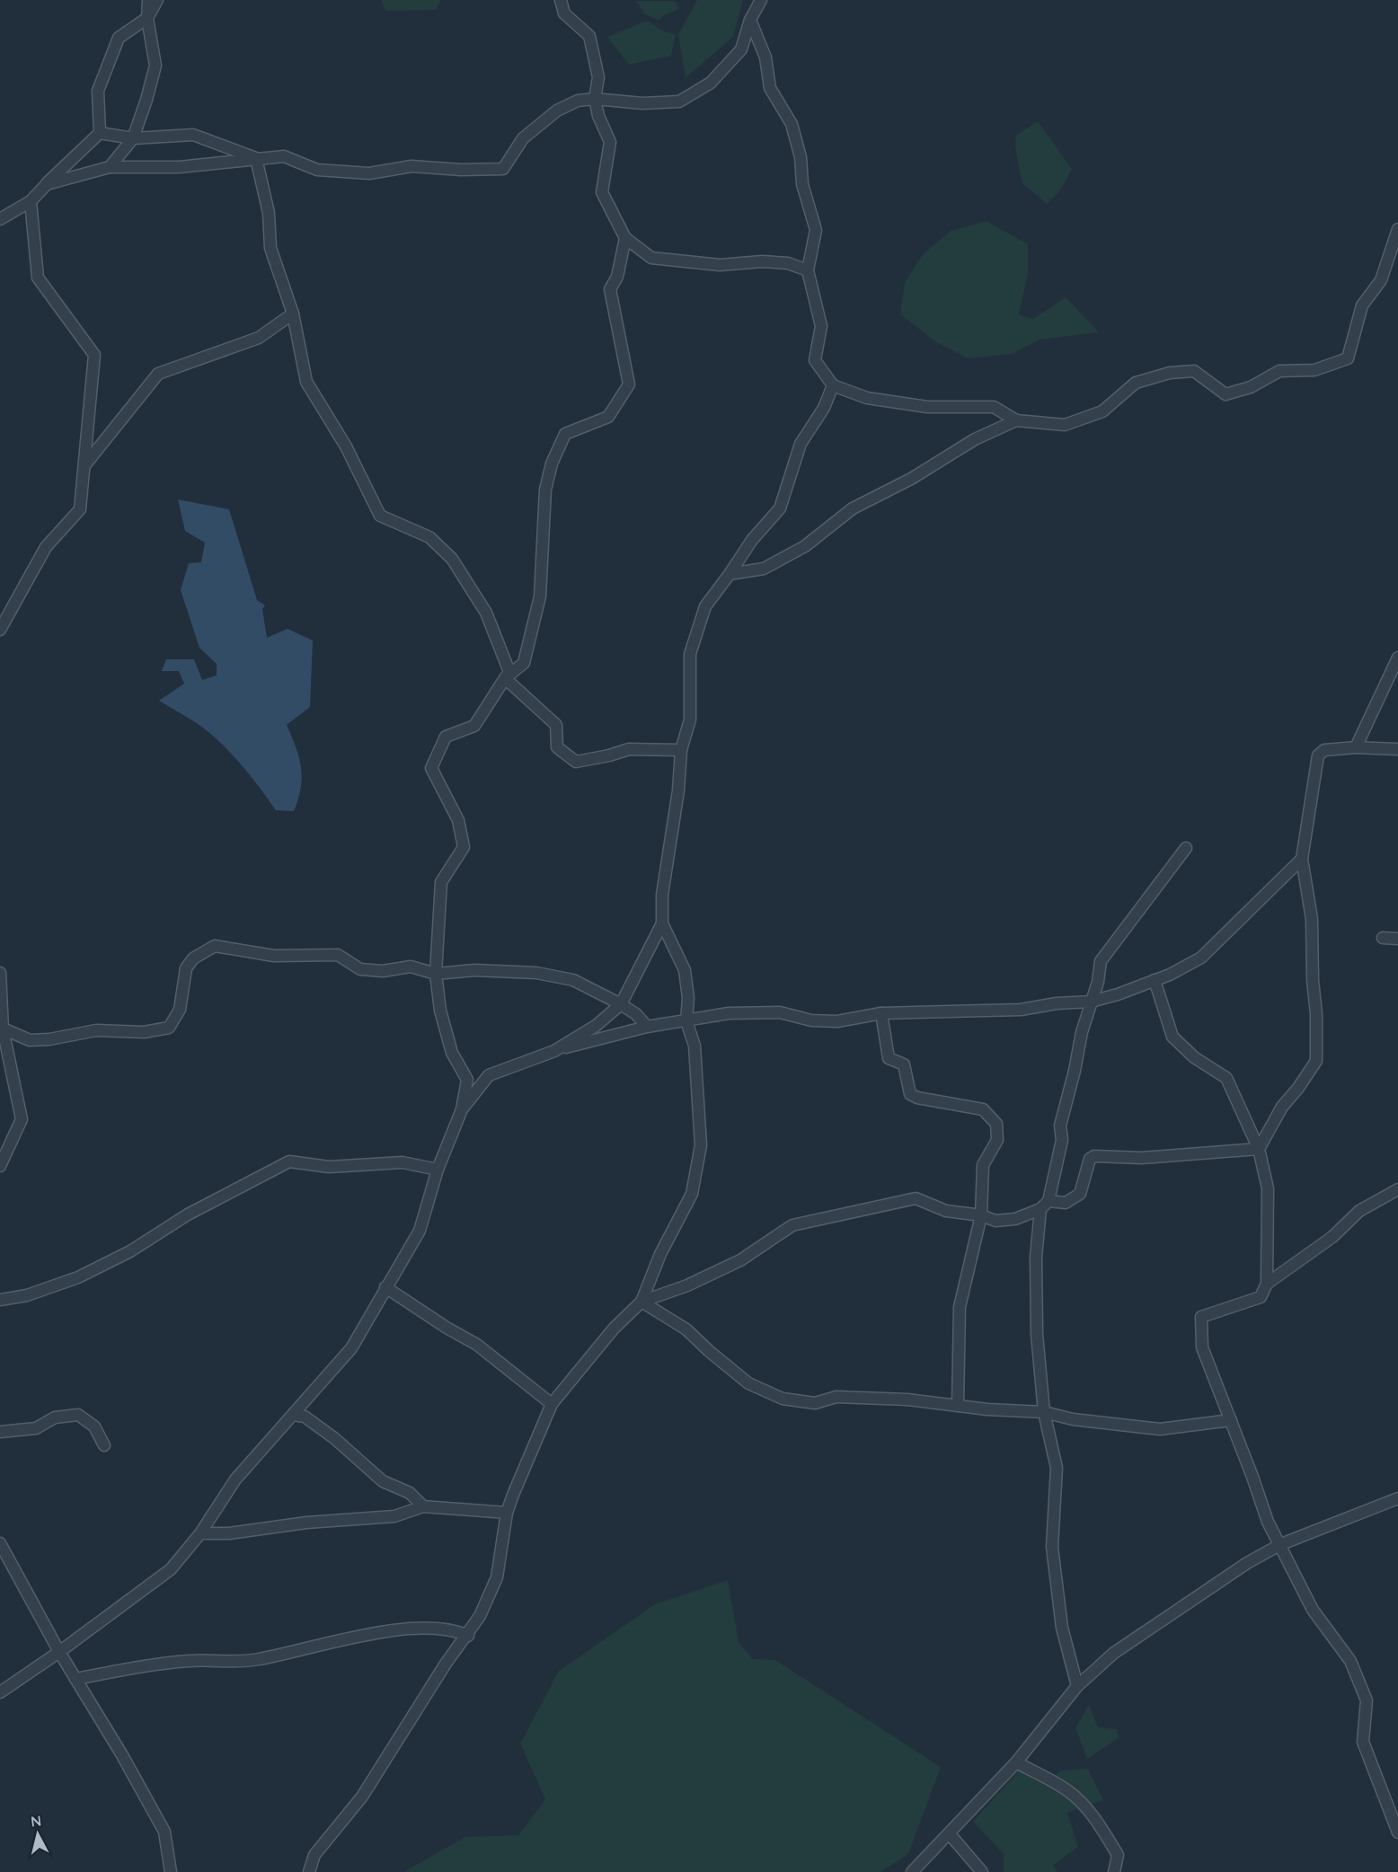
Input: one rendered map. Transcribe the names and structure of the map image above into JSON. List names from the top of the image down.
{
  "north": "top"
}
